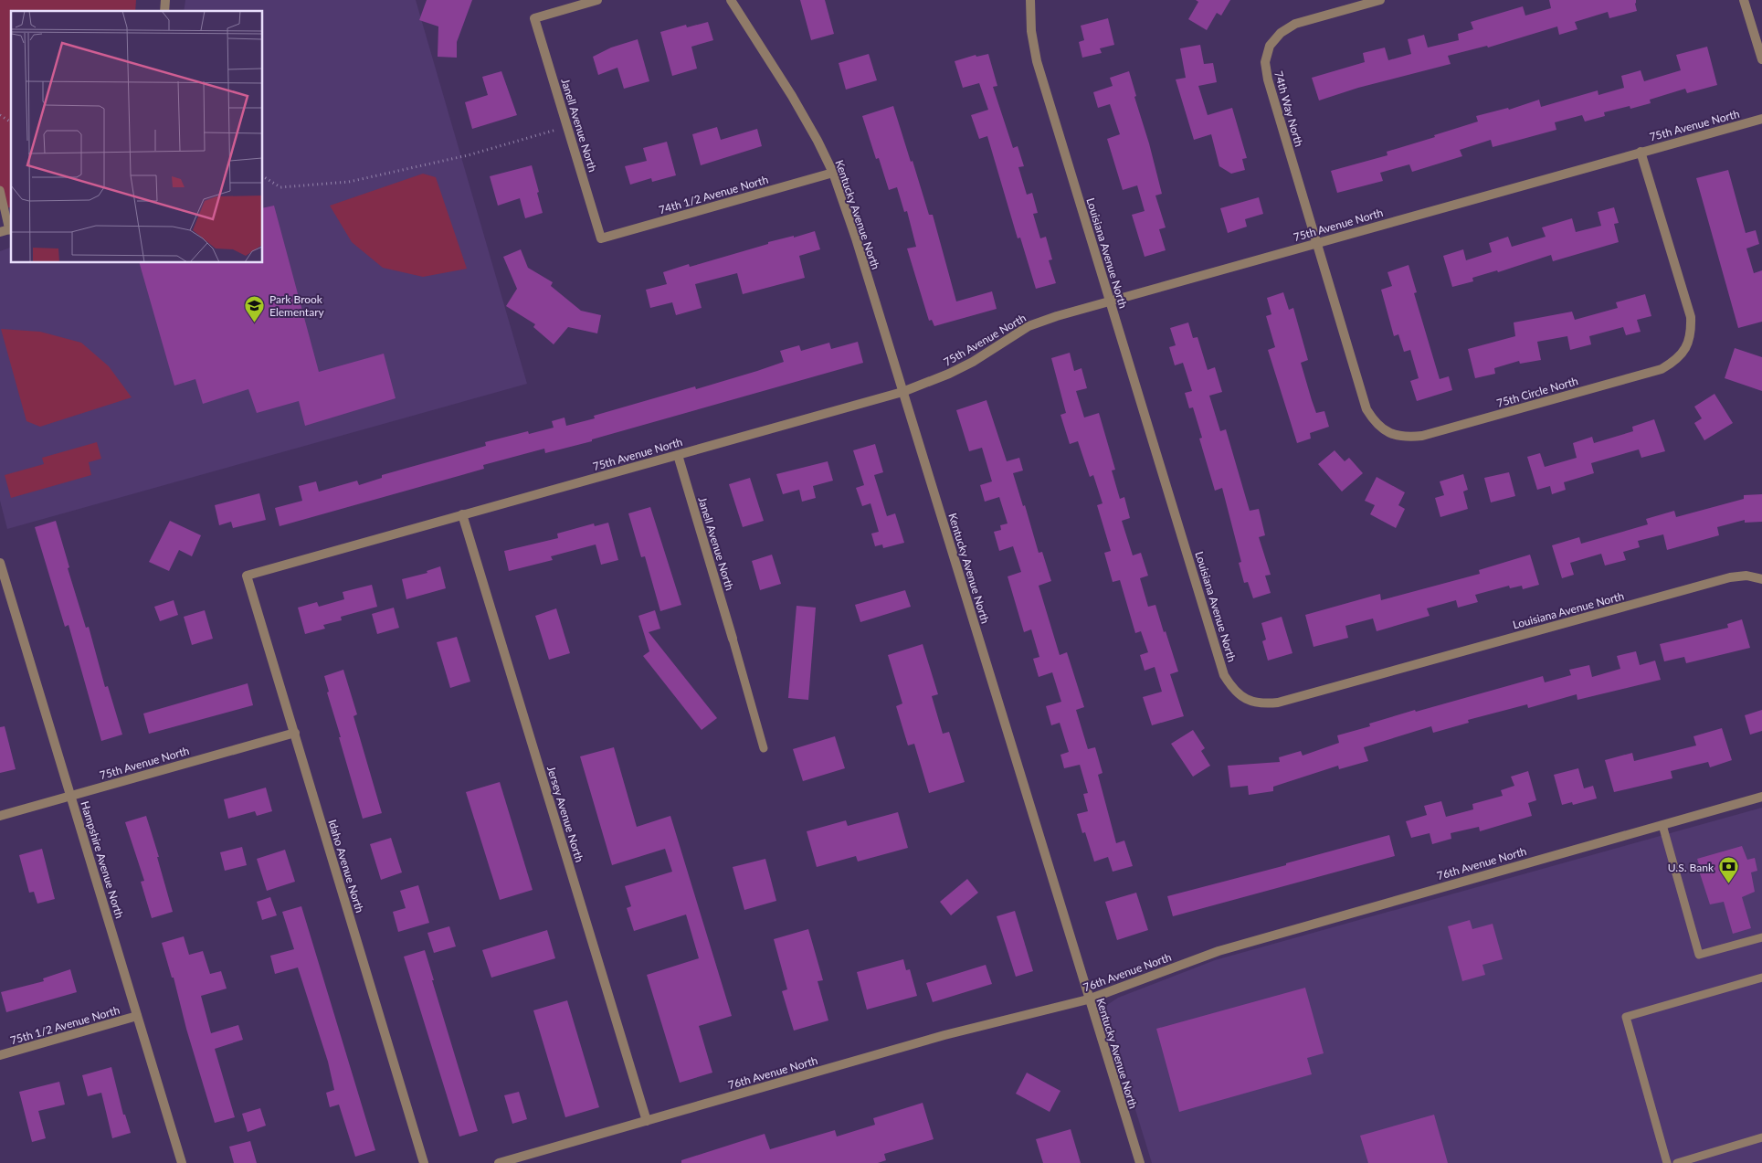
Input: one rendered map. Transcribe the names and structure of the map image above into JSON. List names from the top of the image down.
{
  "streets": {
    "street": [
      "74th Way North",
      "Janell Avenue North",
      "75th Avenue North",
      "74th 1/2 Avenue North",
      "Kentucky Avenue North",
      "Louisiana Avenue North",
      "75th Circle North",
      "Jersey Avenue North",
      "Hampshire Avenue North",
      "76th Avenue North",
      "Idaho Avenue North",
      "75th 1/2 Avenue North"
    ]
  },
  "crossings": [
    ["74th Way North", "75th Avenue North"],
    ["74th Way North", "75th Circle North"],
    ["Janell Avenue North", "75th Avenue North"],
    ["Janell Avenue North", "74th 1/2 Avenue North"],
    ["75th Avenue North", "Kentucky Avenue North"],
    ["75th Avenue North", "Louisiana Avenue North"],
    ["75th Avenue North", "75th Circle North"],
    ["75th Avenue North", "Jersey Avenue North"],
    ["75th Avenue North", "Hampshire Avenue North"],
    ["75th Avenue North", "Idaho Avenue North"],
    ["74th 1/2 Avenue North", "Kentucky Avenue North"],
    ["Kentucky Avenue North", "76th Avenue North"],
    ["Jersey Avenue North", "76th Avenue North"],
    ["Hampshire Avenue North", "75th 1/2 Avenue North"]
  ],
  "places": {
    "school or university": ["Park Brook Elementary"],
    "bank": ["U.S. Bank"]
  }
}
